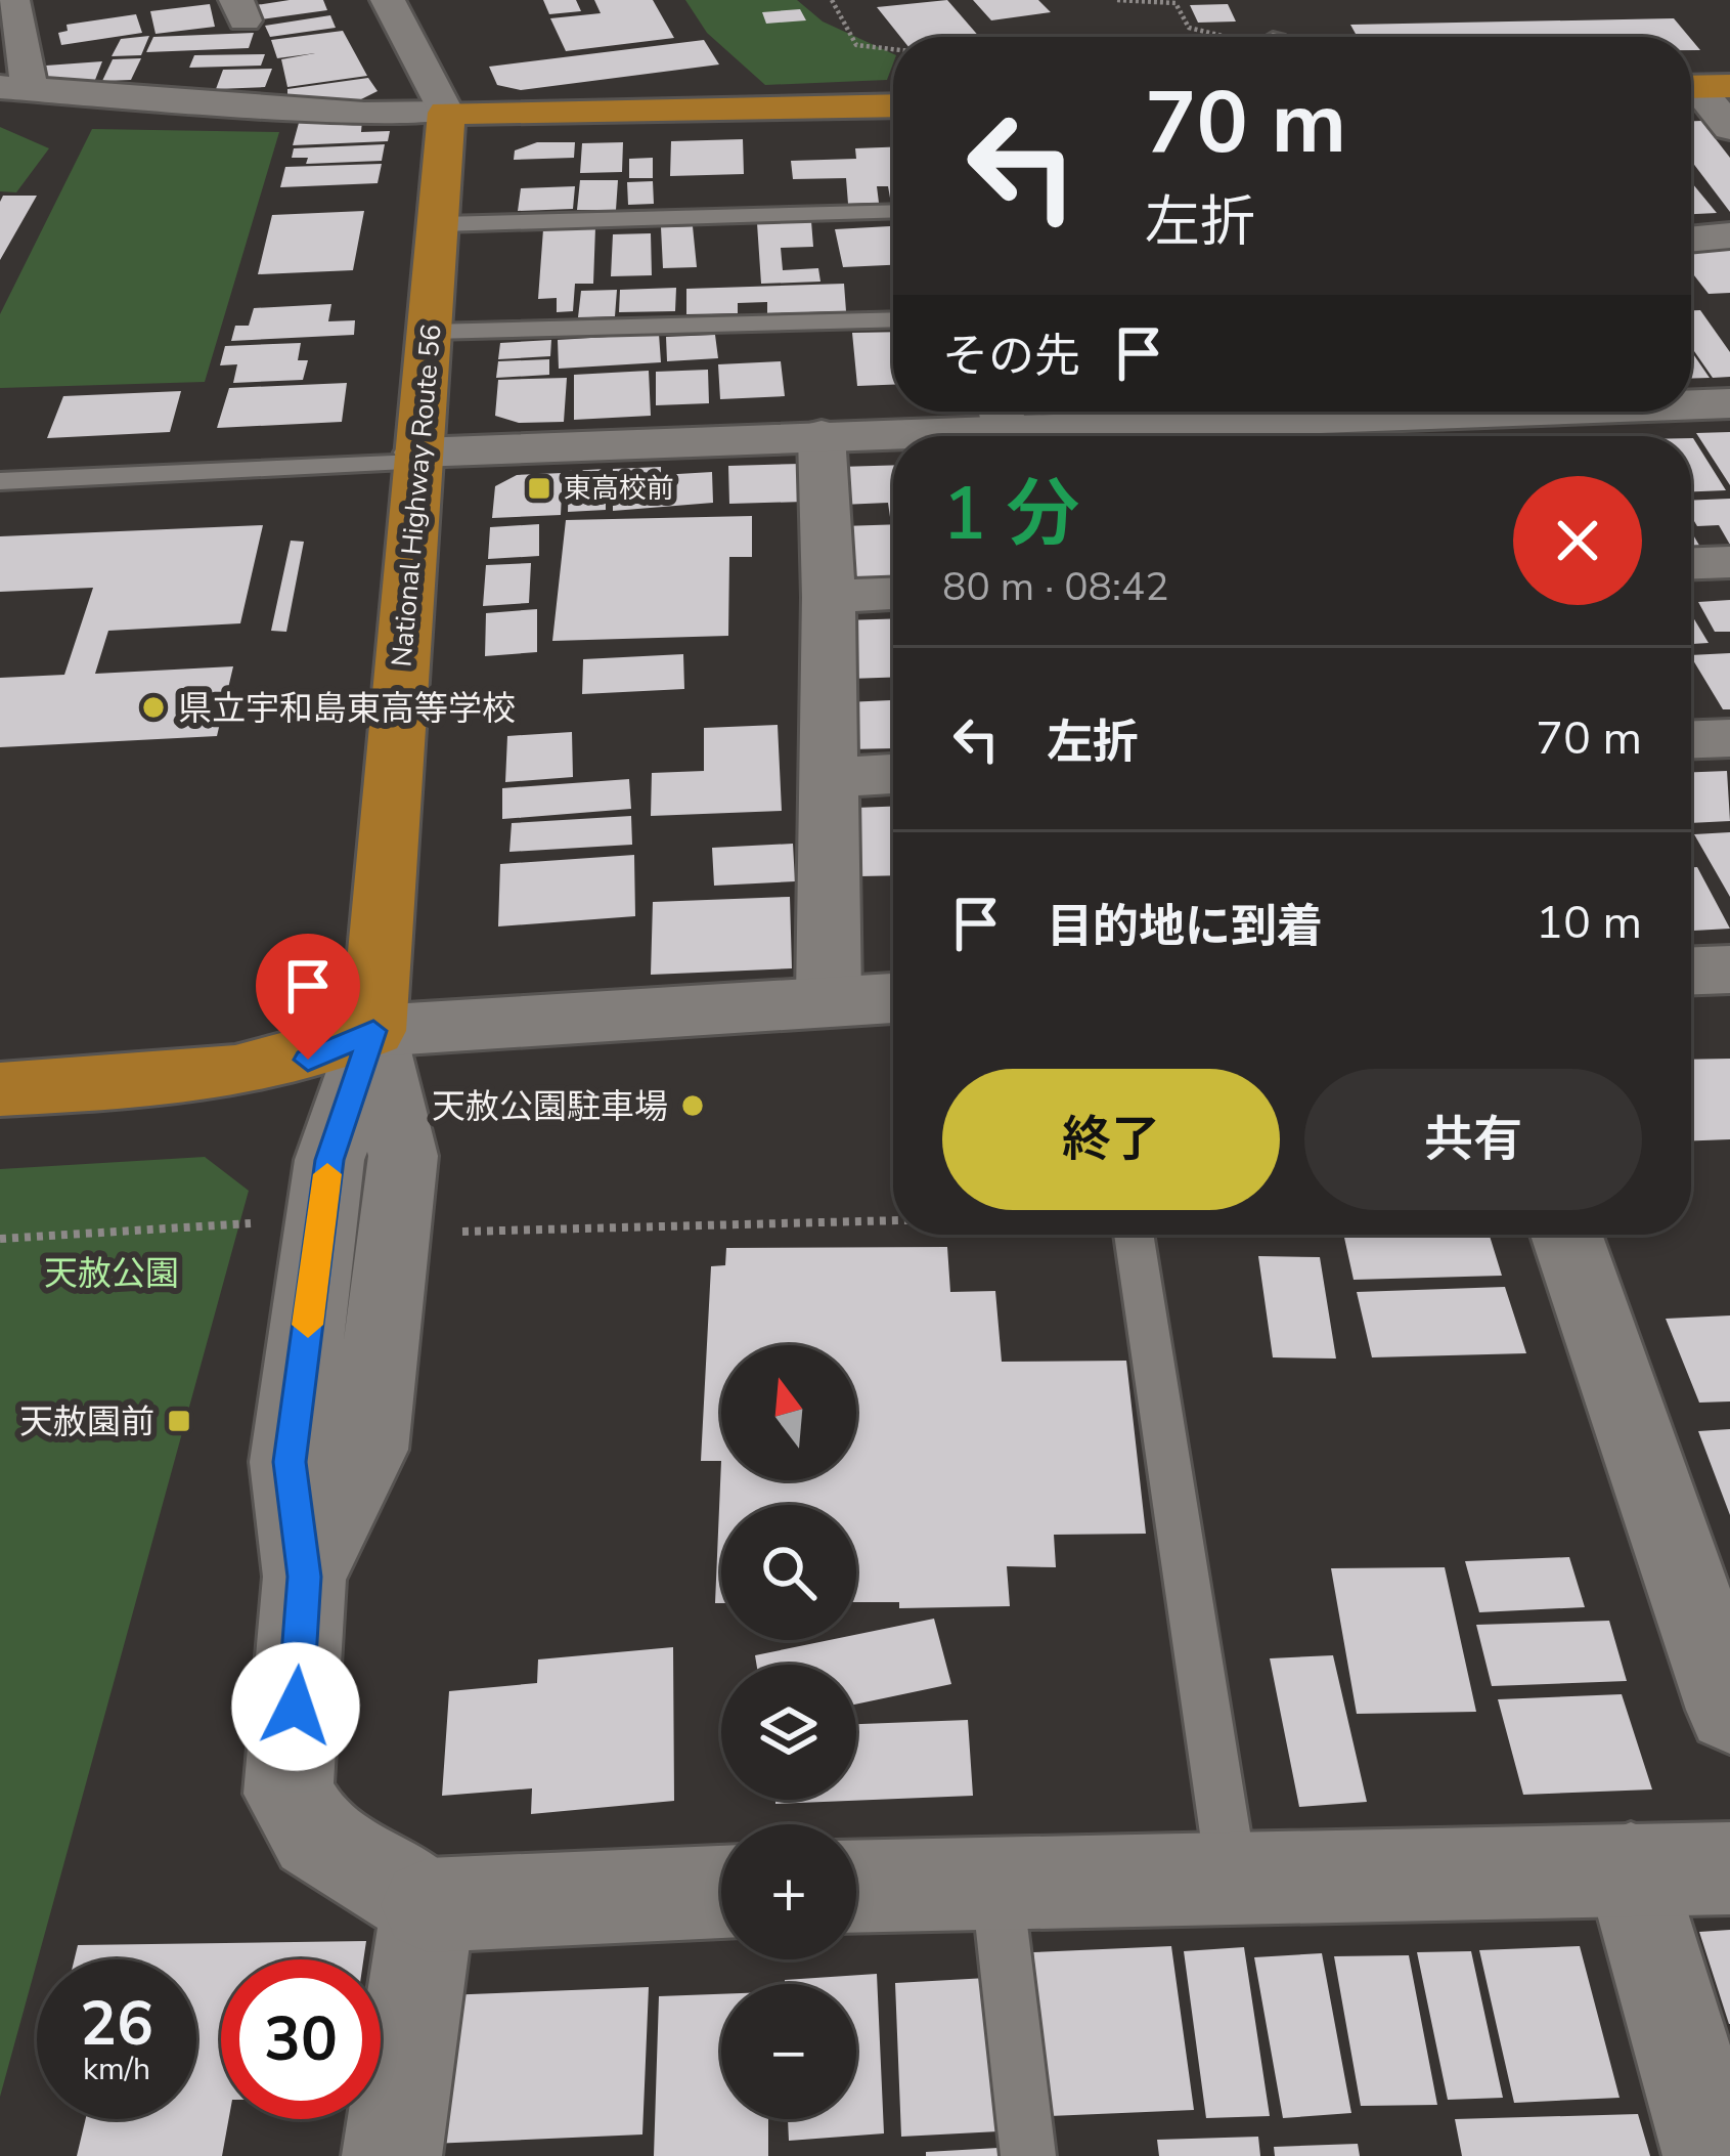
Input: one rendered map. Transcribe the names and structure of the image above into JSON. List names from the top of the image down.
{
  "streets": {
    "highway": ["National Highway Route 56"]
  },
  "parks": ["天赦公園"],
  "places": {
    "transit": ["東高校前", "天赦園前"],
    "other": ["県立宇和島東高等学校", "天赦公園駐車場"]
  },
  "north": "top",
  "page": {
    "turn": ["70 m", "左折"],
    "then": "その先",
    "heading": ["1 分", "80 m · 08:42"],
    "list": [
      {
        "name": "左折",
        "value": "70 m"
      },
      {
        "name": "目的地に到着",
        "value": "10 m"
      }
    ],
    "buttons": ["終了", "共有"],
    "map_buttons": ["+", "−"],
    "speed": "26 km/h",
    "limit": "30"
  }
}
